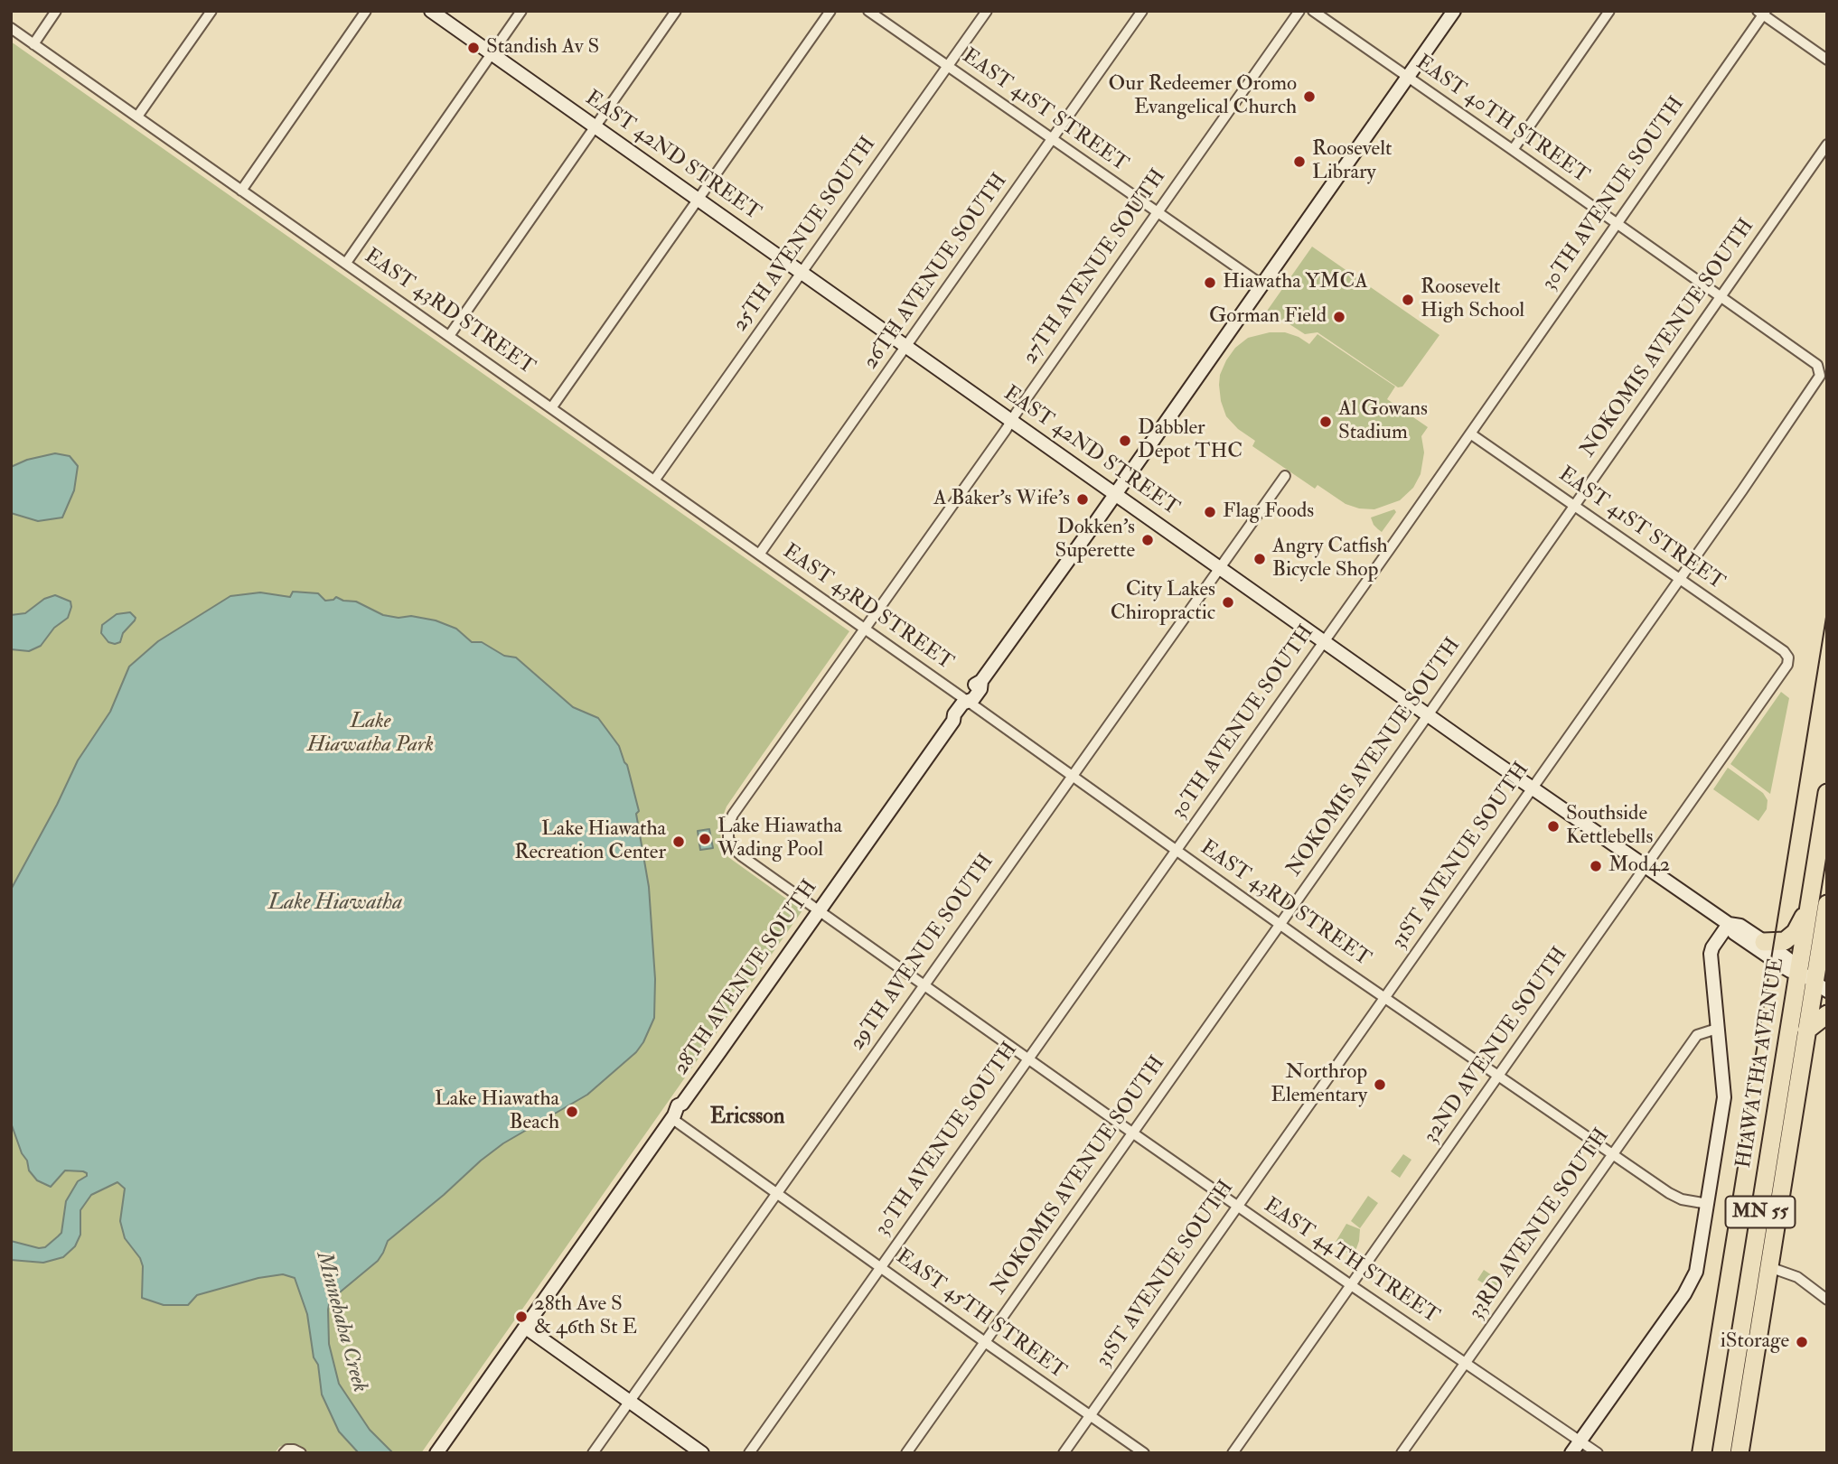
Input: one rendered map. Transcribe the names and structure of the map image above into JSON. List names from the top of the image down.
{
  "streets": {
    "highway": ["HIAWATHA AVENUE", "MN 55"],
    "street": [
      "EAST 41ST STREET",
      "EAST 40TH STREET",
      "EAST 42ND STREET",
      "30TH AVENUE SOUTH",
      "25TH AVENUE SOUTH",
      "27TH AVENUE SOUTH",
      "26TH AVENUE SOUTH",
      "EAST 43RD STREET",
      "NOKOMIS AVENUE SOUTH",
      "31ST AVENUE SOUTH",
      "29TH AVENUE SOUTH",
      "28TH AVENUE SOUTH",
      "32ND AVENUE SOUTH",
      "33RD AVENUE SOUTH",
      "EAST 44TH STREET",
      "EAST 45TH STREET"
    ]
  },
  "crossings": [
    ["EAST 41ST STREET", "30TH AVENUE SOUTH"],
    ["EAST 41ST STREET", "25TH AVENUE SOUTH"],
    ["EAST 41ST STREET", "27TH AVENUE SOUTH"],
    ["EAST 41ST STREET", "26TH AVENUE SOUTH"],
    ["EAST 41ST STREET", "NOKOMIS AVENUE SOUTH"],
    ["EAST 41ST STREET", "31ST AVENUE SOUTH"],
    ["EAST 41ST STREET", "28TH AVENUE SOUTH"],
    ["EAST 41ST STREET", "32ND AVENUE SOUTH"],
    ["EAST 40TH STREET", "30TH AVENUE SOUTH"],
    ["EAST 40TH STREET", "NOKOMIS AVENUE SOUTH"],
    ["EAST 40TH STREET", "31ST AVENUE SOUTH"],
    ["EAST 40TH STREET", "28TH AVENUE SOUTH"],
    ["EAST 42ND STREET", "30TH AVENUE SOUTH"],
    ["EAST 42ND STREET", "25TH AVENUE SOUTH"],
    ["EAST 42ND STREET", "27TH AVENUE SOUTH"],
    ["EAST 42ND STREET", "26TH AVENUE SOUTH"],
    ["EAST 42ND STREET", "NOKOMIS AVENUE SOUTH"],
    ["EAST 42ND STREET", "31ST AVENUE SOUTH"],
    ["EAST 42ND STREET", "29TH AVENUE SOUTH"],
    ["EAST 42ND STREET", "28TH AVENUE SOUTH"],
    ["EAST 42ND STREET", "32ND AVENUE SOUTH"],
    ["EAST 42ND STREET", "HIAWATHA AVENUE"],
    ["30TH AVENUE SOUTH", "EAST 43RD STREET"],
    ["30TH AVENUE SOUTH", "EAST 44TH STREET"],
    ["30TH AVENUE SOUTH", "EAST 45TH STREET"],
    ["25TH AVENUE SOUTH", "EAST 43RD STREET"],
    ["27TH AVENUE SOUTH", "EAST 43RD STREET"],
    ["27TH AVENUE SOUTH", "EAST 44TH STREET"],
    ["26TH AVENUE SOUTH", "EAST 43RD STREET"],
    ["EAST 43RD STREET", "NOKOMIS AVENUE SOUTH"],
    ["EAST 43RD STREET", "31ST AVENUE SOUTH"],
    ["EAST 43RD STREET", "29TH AVENUE SOUTH"],
    ["EAST 43RD STREET", "28TH AVENUE SOUTH"],
    ["EAST 43RD STREET", "32ND AVENUE SOUTH"],
    ["EAST 43RD STREET", "33RD AVENUE SOUTH"],
    ["NOKOMIS AVENUE SOUTH", "EAST 44TH STREET"],
    ["NOKOMIS AVENUE SOUTH", "EAST 45TH STREET"],
    ["31ST AVENUE SOUTH", "EAST 44TH STREET"],
    ["31ST AVENUE SOUTH", "EAST 45TH STREET"],
    ["29TH AVENUE SOUTH", "EAST 44TH STREET"],
    ["29TH AVENUE SOUTH", "EAST 45TH STREET"],
    ["28TH AVENUE SOUTH", "EAST 44TH STREET"],
    ["28TH AVENUE SOUTH", "EAST 45TH STREET"],
    ["32ND AVENUE SOUTH", "EAST 44TH STREET"],
    ["33RD AVENUE SOUTH", "EAST 44TH STREET"]
  ],
  "districts": ["Ericsson"],
  "water": ["Lake Hiawatha", "Minnehaha Creek"],
  "parks": ["Lake Hiawatha Park"],
  "places": [
    "Standish Av S",
    "Our Redeemer Oromo Evangelical Church",
    "Roosevelt Library",
    "Hiawatha YMCA",
    "Roosevelt High School",
    "Gorman Field",
    "Al Gowans Stadium",
    "Dabbler Depot THC",
    "A Baker's Wife's",
    "Flag Foods",
    "Dokken's Superette",
    "Angry Catfish Bicycle Shop",
    "City Lakes Chiropractic",
    "Southside Kettlebells",
    "Lake Hiawatha Wading Pool",
    "Lake Hiawatha Recreation Center",
    "Mod42",
    "Northrop Elementary",
    "Lake Hiawatha Beach",
    "28th Ave S & 46th St E",
    "iStorage"
  ]
}
